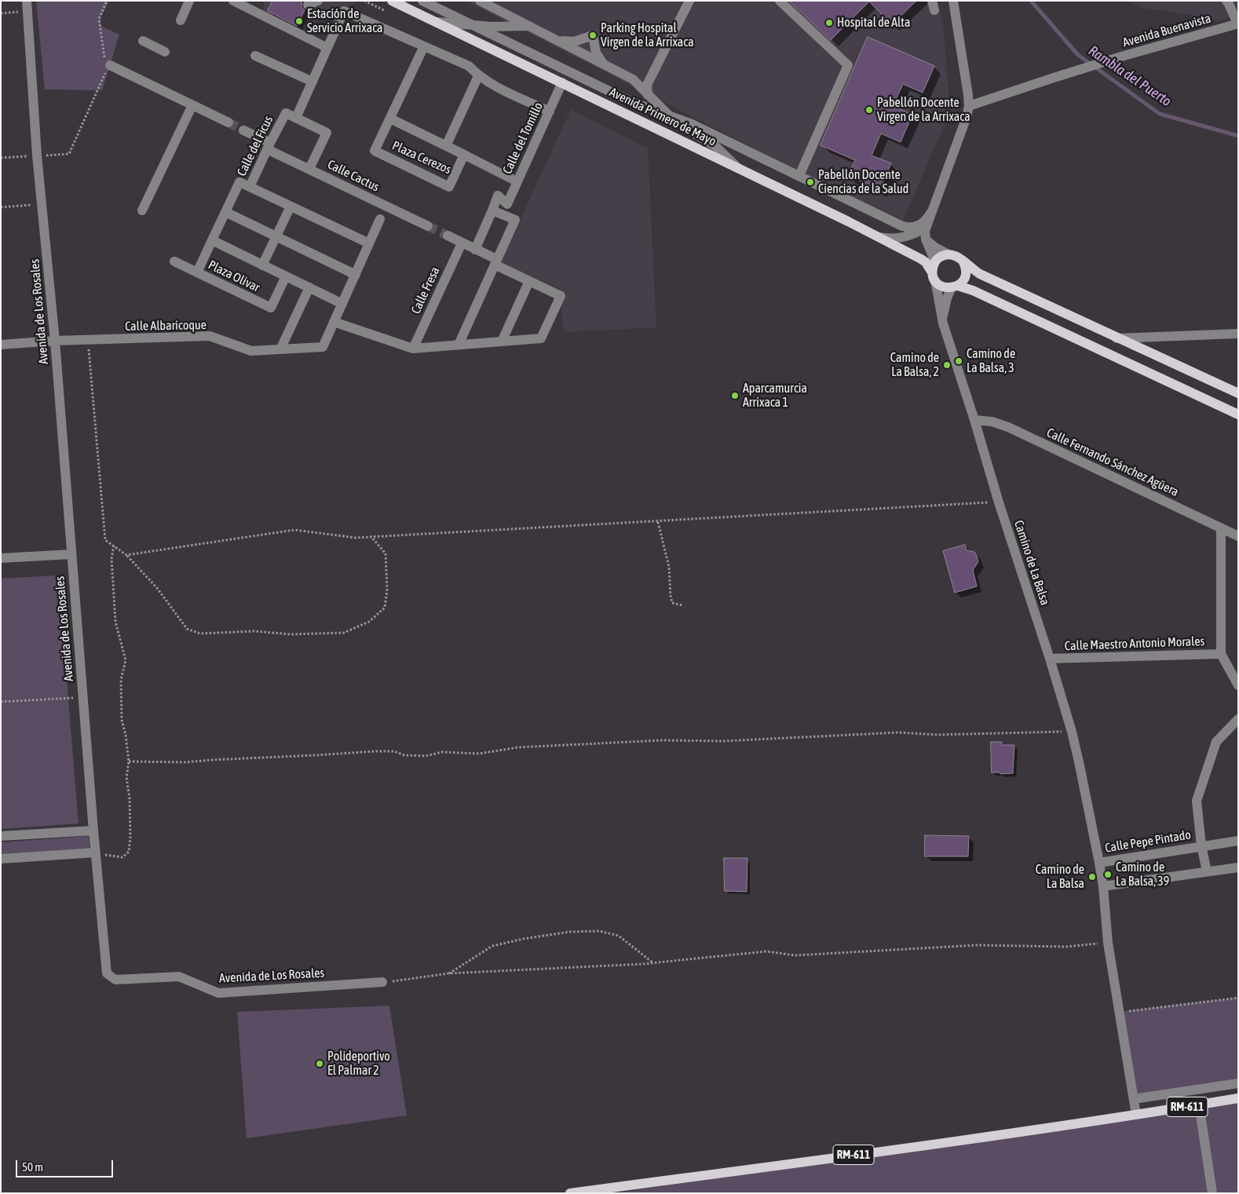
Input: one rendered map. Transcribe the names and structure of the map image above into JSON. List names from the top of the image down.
{
  "streets": {
    "main road": ["Avenida Primero de Mayo", "RM-611"],
    "street": [
      "Avenida Buenavista",
      "Calle del Tomillo",
      "Calle del Ficus",
      "Plaza Cerezos",
      "Calle Cactus",
      "Plaza Olivar",
      "Calle Fresa",
      "Avenida de Los Rosales",
      "Calle Albaricoque",
      "Calle Fernando Sánchez Agüera",
      "Camino de La Balsa",
      "Calle Maestro Antonio Morales",
      "Calle Pepe Pintado"
    ]
  },
  "crossings": [
    ["Avenida Primero de Mayo", "Calle del Tomillo"],
    ["Avenida Primero de Mayo", "Camino de La Balsa"],
    ["Calle del Ficus", "Calle Cactus"],
    ["Calle del Ficus", "Plaza Olivar"],
    ["Avenida de Los Rosales", "Calle Albaricoque"],
    ["Calle Fernando Sánchez Agüera", "Camino de La Balsa"],
    ["Camino de La Balsa", "Calle Maestro Antonio Morales"],
    ["Camino de La Balsa", "Calle Pepe Pintado"],
    ["Camino de La Balsa", "RM-611"]
  ],
  "water": ["Rambla del Puerto"],
  "places": [
    "Estación de Servicio Arrixaca",
    "Hospital de Alta",
    "Parking Hospital Virgen de la Arrixaca",
    "Pabellón Docente Virgen de la Arrixaca",
    "Pabellón Docente Ciencias de la Salud",
    "Camino de La Balsa, 3",
    "Camino de La Balsa, 2",
    "Aparcamurcia Arrixaca 1",
    "Camino de La Balsa, 39",
    "Camino de La Balsa",
    "Polideportivo El Palmar 2"
  ],
  "scale_bar": "50 m"
}
